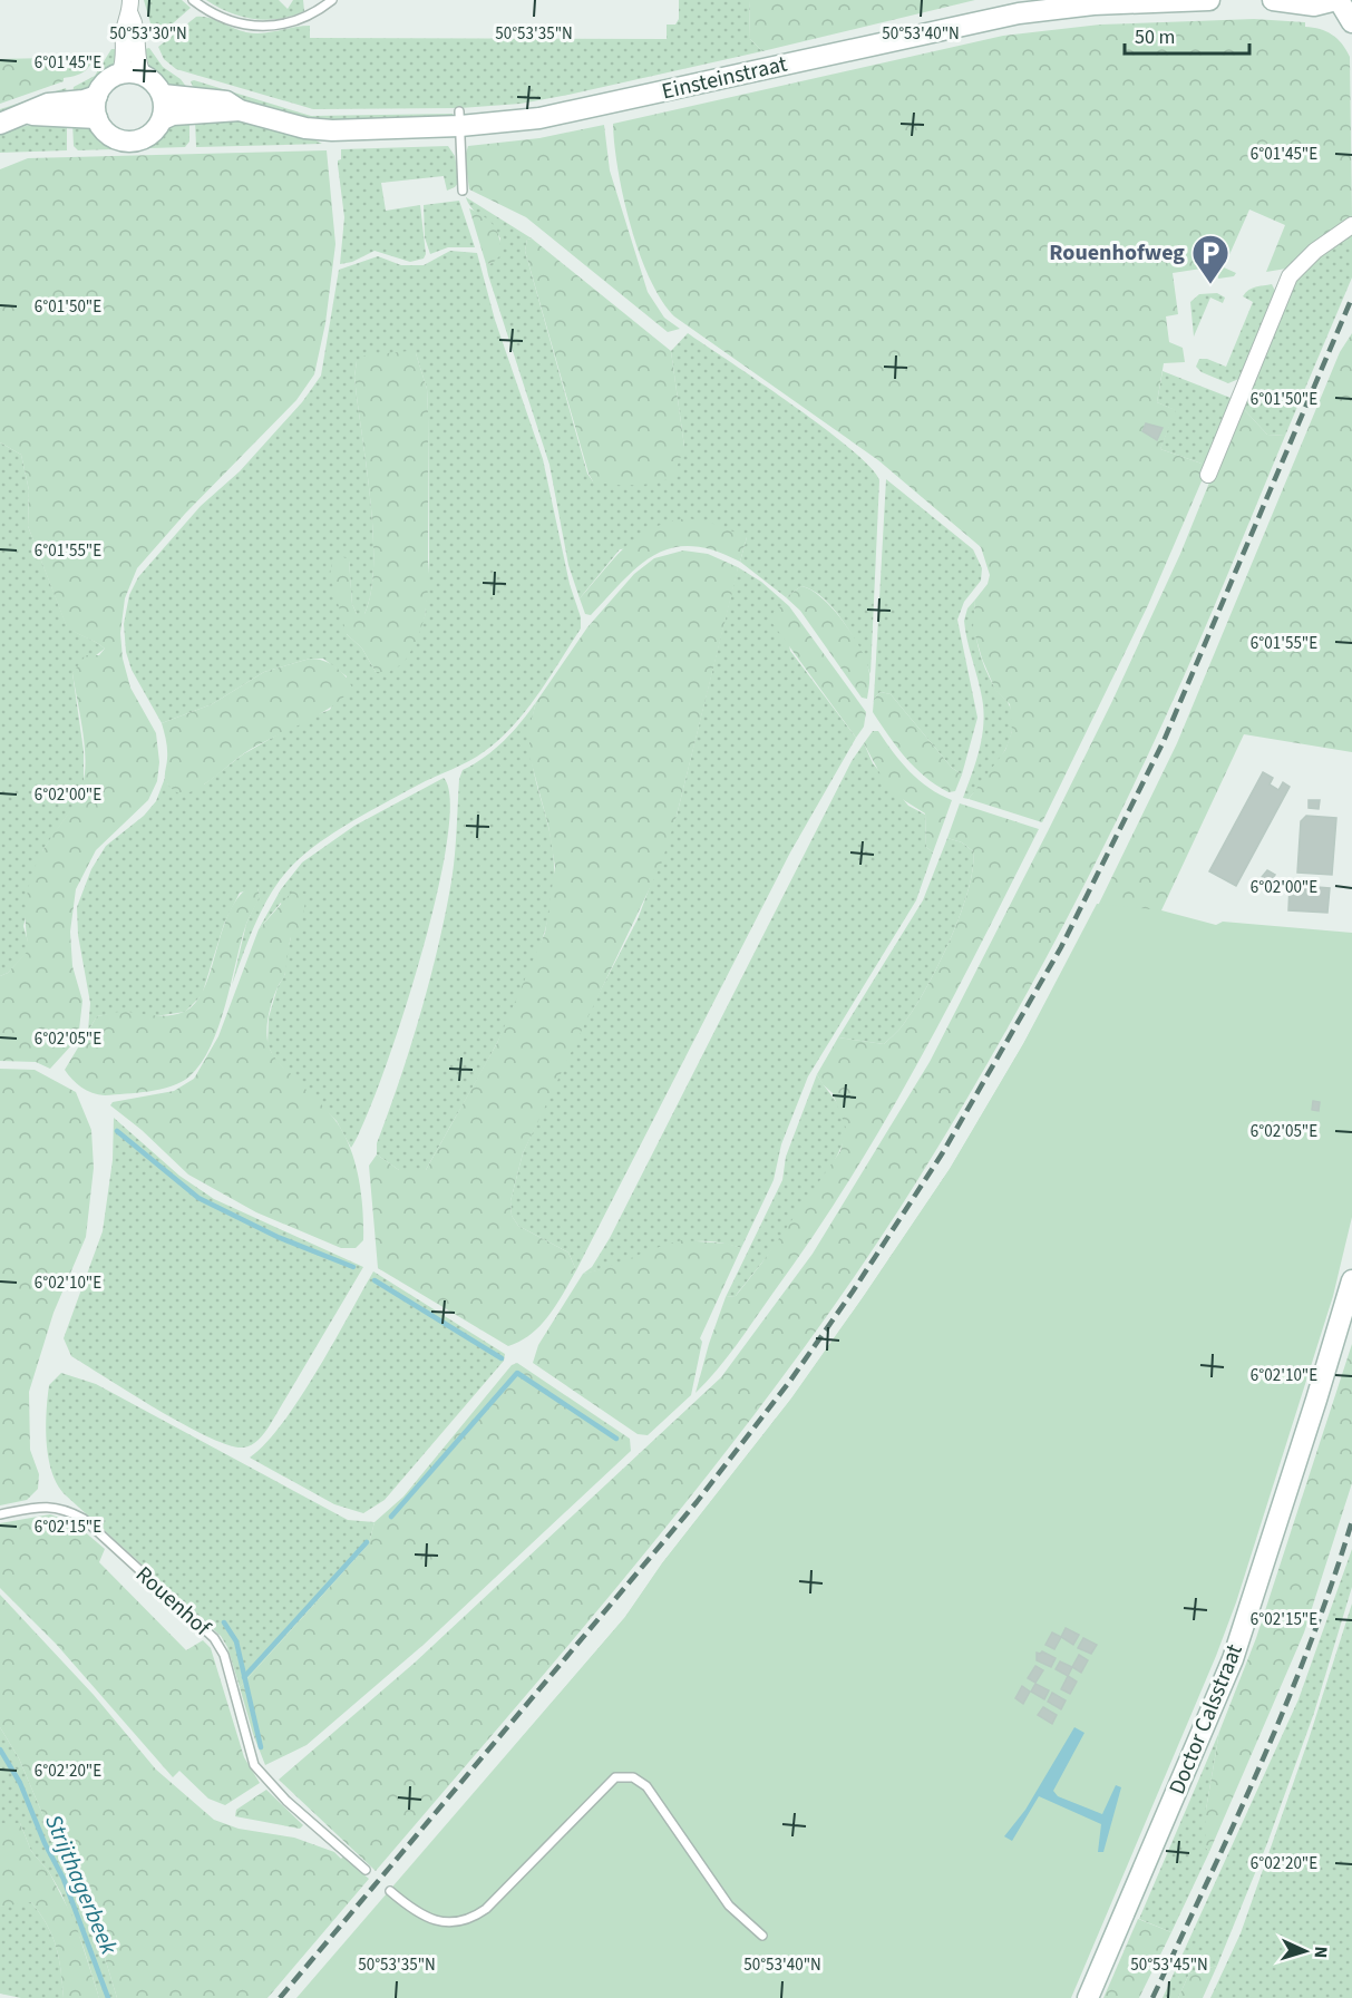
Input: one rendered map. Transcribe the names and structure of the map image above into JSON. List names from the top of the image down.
{
  "streets": {
    "street": ["Einsteinstraat", "Doctor Calsstraat"],
    "lane": ["Rouenhof"]
  },
  "water": ["Strijthagerbeek"],
  "places": {
    "parking": ["Rouenhofweg"]
  },
  "scale_bar": "50 m",
  "north": "right",
  "coordinates": [
    "50°53'30\"N",
    "50°53'35\"N",
    "50°53'40\"N",
    "6°01'45\"E",
    "6°01'50\"E",
    "6°01'55\"E",
    "6°02'00\"E",
    "6°02'05\"E",
    "6°02'10\"E",
    "6°02'15\"E",
    "6°02'20\"E",
    "50°53'45\"N"
  ]
}
